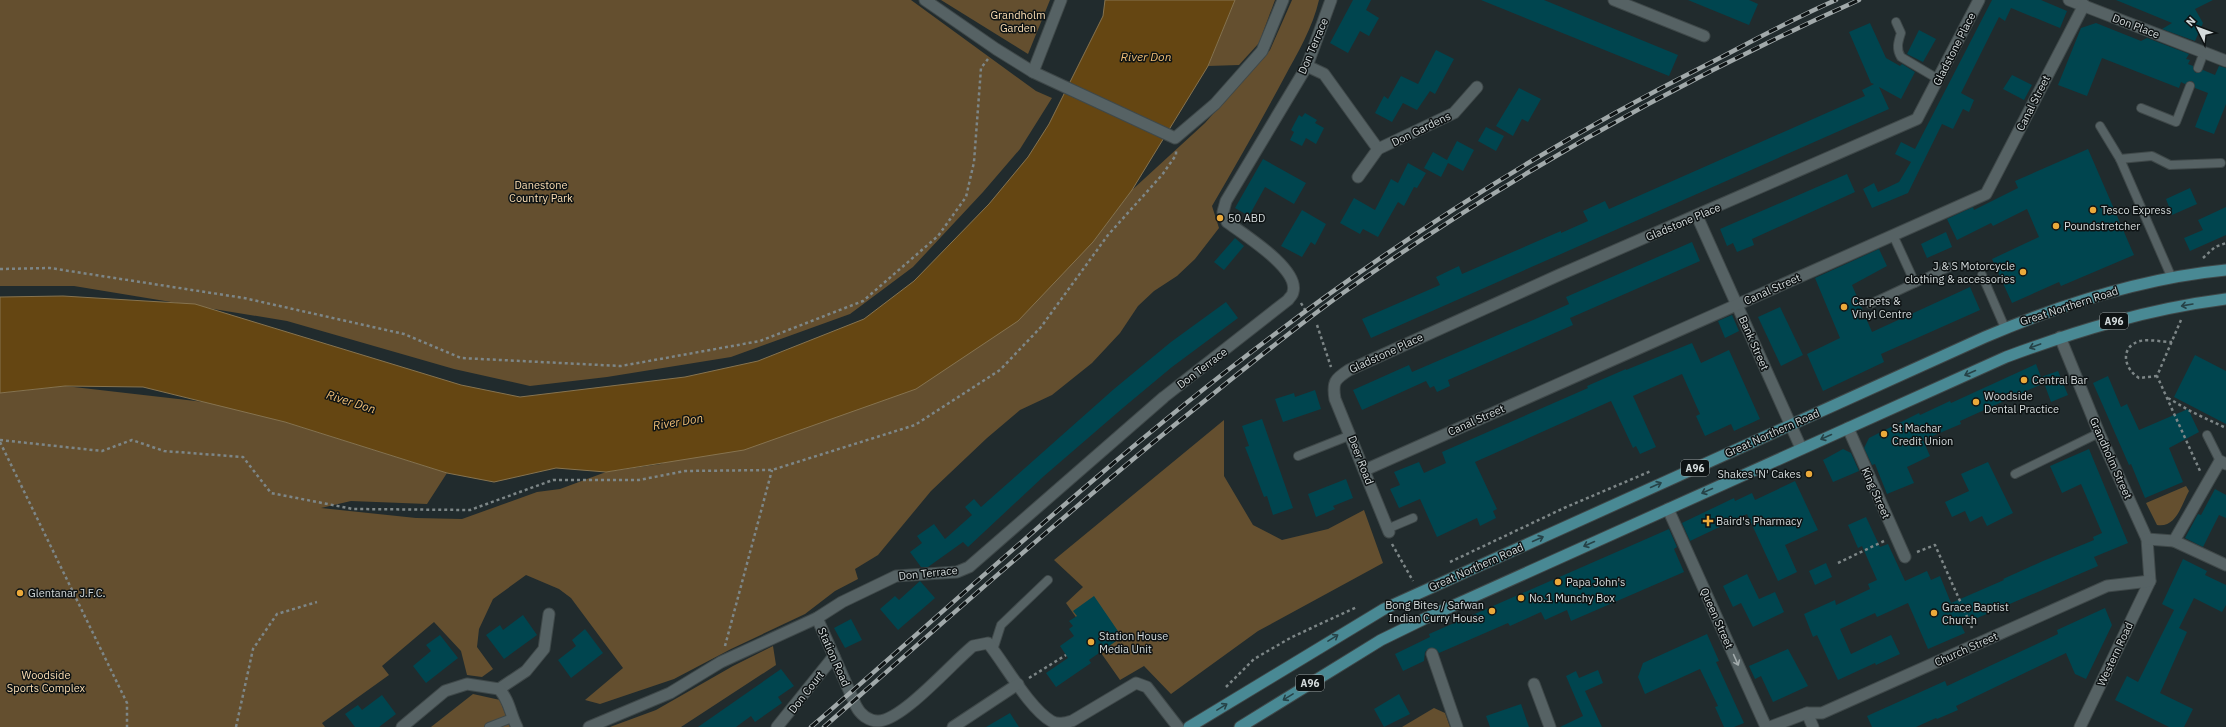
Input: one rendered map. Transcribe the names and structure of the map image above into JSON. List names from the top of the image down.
{
  "streets": {
    "main road": ["Great Northern Road", "A96"],
    "street": [
      "Don Place",
      "Don Terrace",
      "Gladstone Place",
      "Canal Street",
      "Don Gardens",
      "Bank Street",
      "Grandholm Street",
      "Deer Road",
      "King Street",
      "Queen Street",
      "Church Street",
      "Western Road",
      "Station Road",
      "Don Court"
    ]
  },
  "crossings": [
    ["Don Place", "Canal Street"],
    ["Don Terrace", "Don Gardens"],
    ["Don Terrace", "Station Road"],
    ["Gladstone Place", "Bank Street"],
    ["Gladstone Place", "Deer Road"],
    ["Canal Street", "Bank Street"],
    ["Canal Street", "Deer Road"],
    ["Great Northern Road", "Bank Street"],
    ["A96", "Bank Street"],
    ["A96", "Grandholm Street"],
    ["A96", "King Street"],
    ["A96", "Queen Street"],
    ["Grandholm Street", "Church Street"],
    ["Grandholm Street", "Western Road"],
    ["Church Street", "Western Road"],
    ["Station Road", "Don Court"]
  ],
  "one_way": ["Queen Street"],
  "water": ["River Don"],
  "parks": ["Grandholm Garden", "Danestone Country Park", "Woodside Sports Complex"],
  "places": {
    "other": [
      "Tesco Express",
      "50 ABD",
      "Poundstretcher",
      "J & S Motorcycle clothing & accessories",
      "Carpets & Vinyl Centre",
      "Central Bar",
      "Woodside Dental Practice",
      "St Machar Credit Union",
      "Shakes 'N' Cakes",
      "Papa John's",
      "Glentanar J.F.C.",
      "No.1 Munchy Box",
      "Bong Bites / Safwan Indian Curry House",
      "Grace Baptist Church",
      "Station House Media Unit"
    ],
    "health": ["Baird's Pharmacy"]
  },
  "north": "top left"
}
